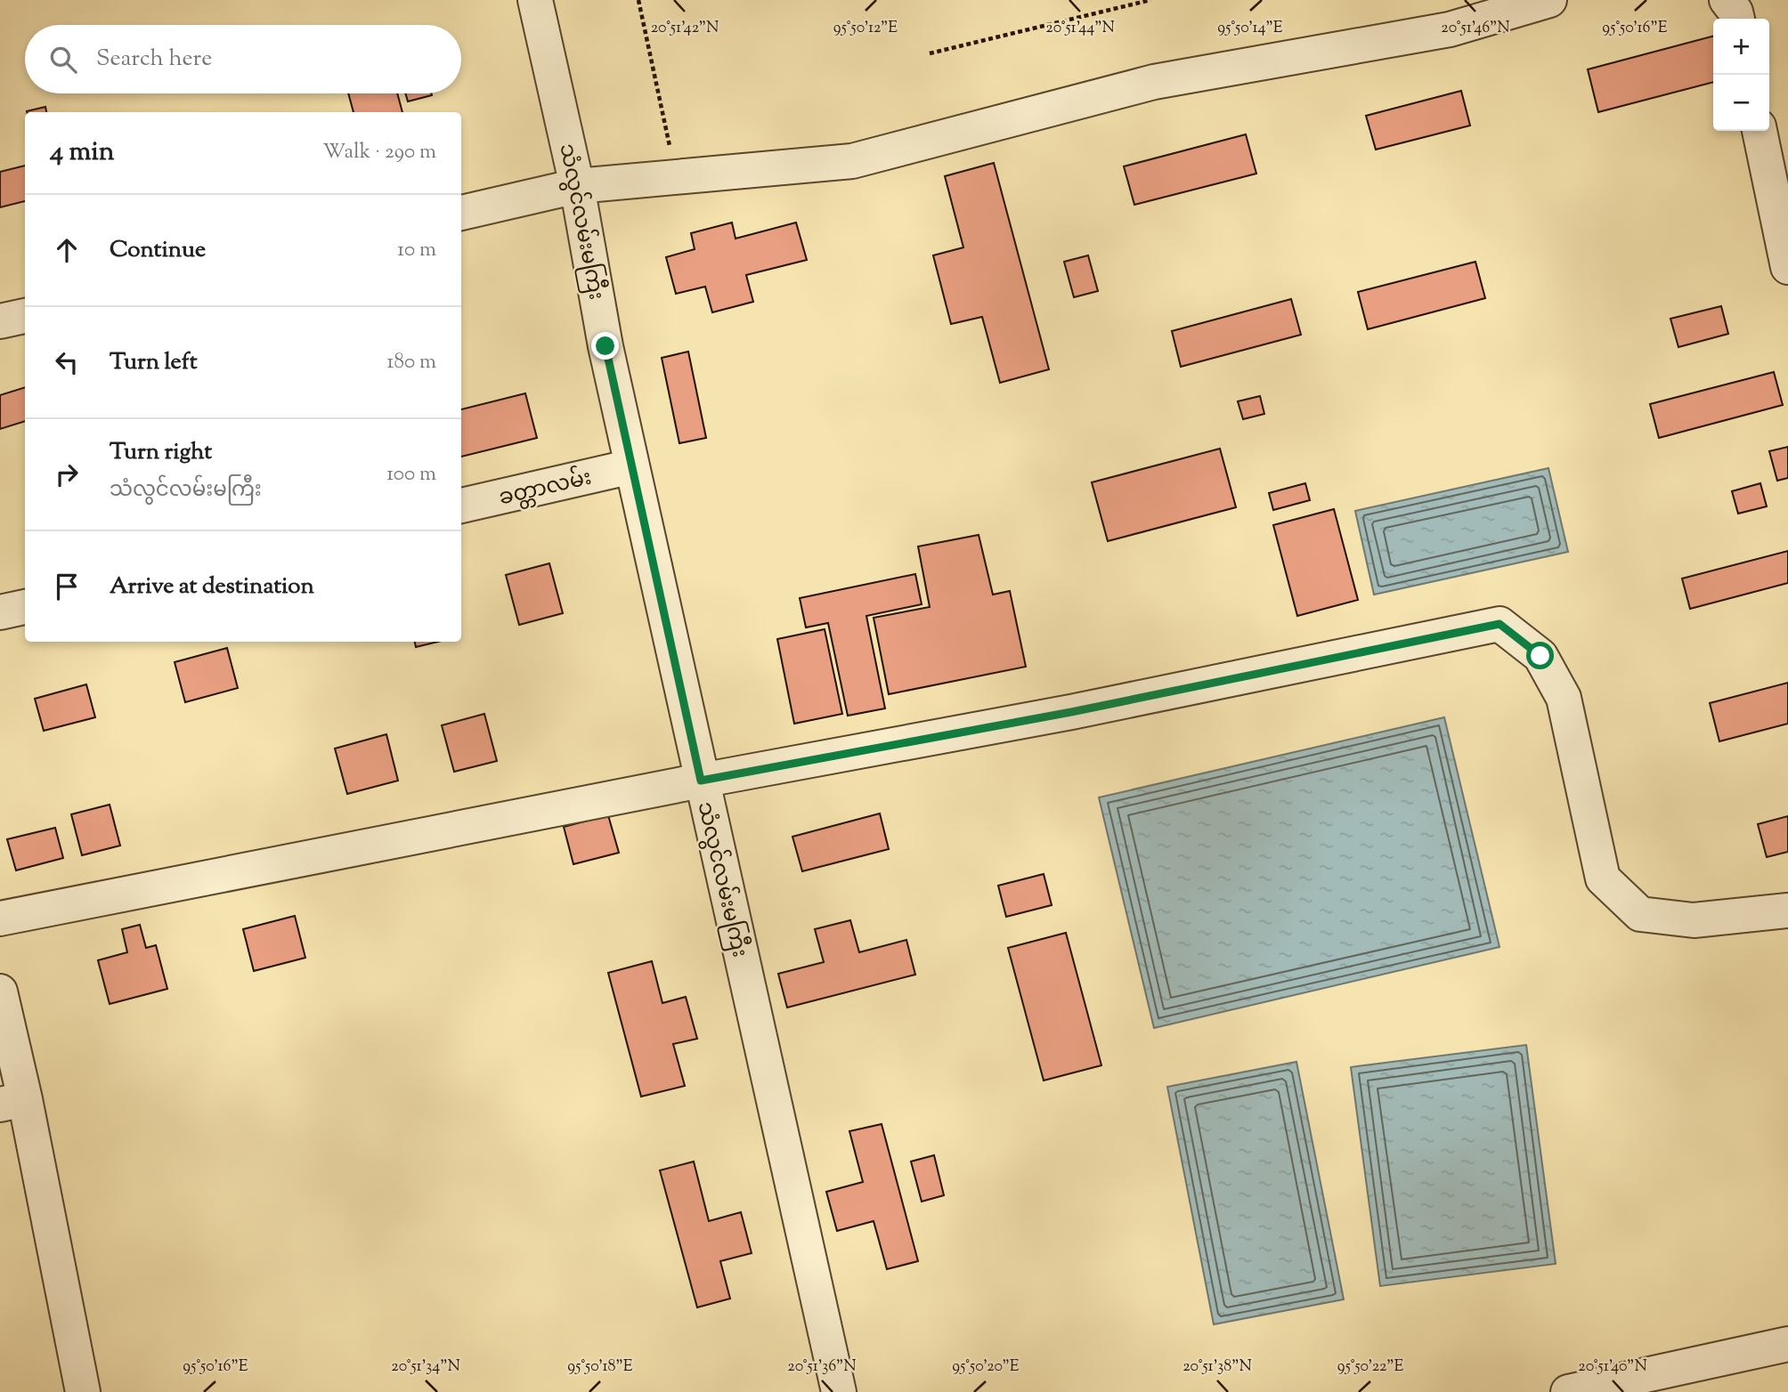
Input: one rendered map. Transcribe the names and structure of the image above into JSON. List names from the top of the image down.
{
  "streets": {
    "street": ["သံလွင်လမ်းမကြီး", "ခတ္တာလမ်း"]
  },
  "crossings": [
    ["သံလွင်လမ်းမကြီး", "ခတ္တာလမ်း"]
  ],
  "page": {
    "map_buttons": ["+", "−"],
    "search": "Search here",
    "heading": ["4 min", "Walk · 290 m"],
    "list": [
      ["Continue", "10 m"],
      ["Turn left", "180 m"],
      ["Turn right", "သံလွင်လမ်းမကြီး", "100 m"],
      "Arrive at destination"
    ]
  },
  "coordinates": [
    "95°50'12\"E",
    "95°50'14\"E",
    "95°50'16\"E",
    "20°51'42\"N",
    "20°51'44\"N",
    "20°51'46\"N",
    "20°51'34\"N",
    "20°51'36\"N",
    "20°51'38\"N",
    "20°51'40\"N",
    "95°50'18\"E",
    "95°50'20\"E",
    "95°50'22\"E"
  ]
}
